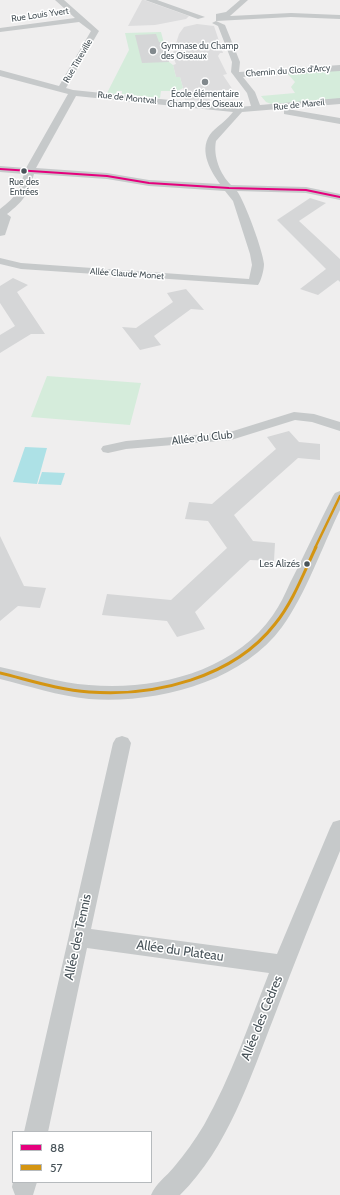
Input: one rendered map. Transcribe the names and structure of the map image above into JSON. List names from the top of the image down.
{
  "streets": {
    "street": [
      "Rue Louis Yvert",
      "Rue Titreville",
      "Chemin du Clos d'Arcy",
      "Rue de Montval",
      "Rue de Mareil",
      "Allée Claude Monet",
      "Allée du Club",
      "Allée des Tennis",
      "Allée du Plateau",
      "Allée des Cèdres"
    ]
  },
  "crossings": [
    ["Rue Louis Yvert", "Rue Titreville"],
    ["Rue Titreville", "Rue de Montval"],
    ["Rue de Montval", "Rue de Mareil"],
    ["Allée des Tennis", "Allée du Plateau"],
    ["Allée du Plateau", "Allée des Cèdres"]
  ],
  "places": [
    "Gymnase du Champ des Oiseaux",
    "École élémentaire Champ des Oiseaux",
    "Rue des Entrées",
    "Les Alizés"
  ],
  "lines": ["transit line 88", "transit line 57"],
  "legend": ["88", "57"]
}
